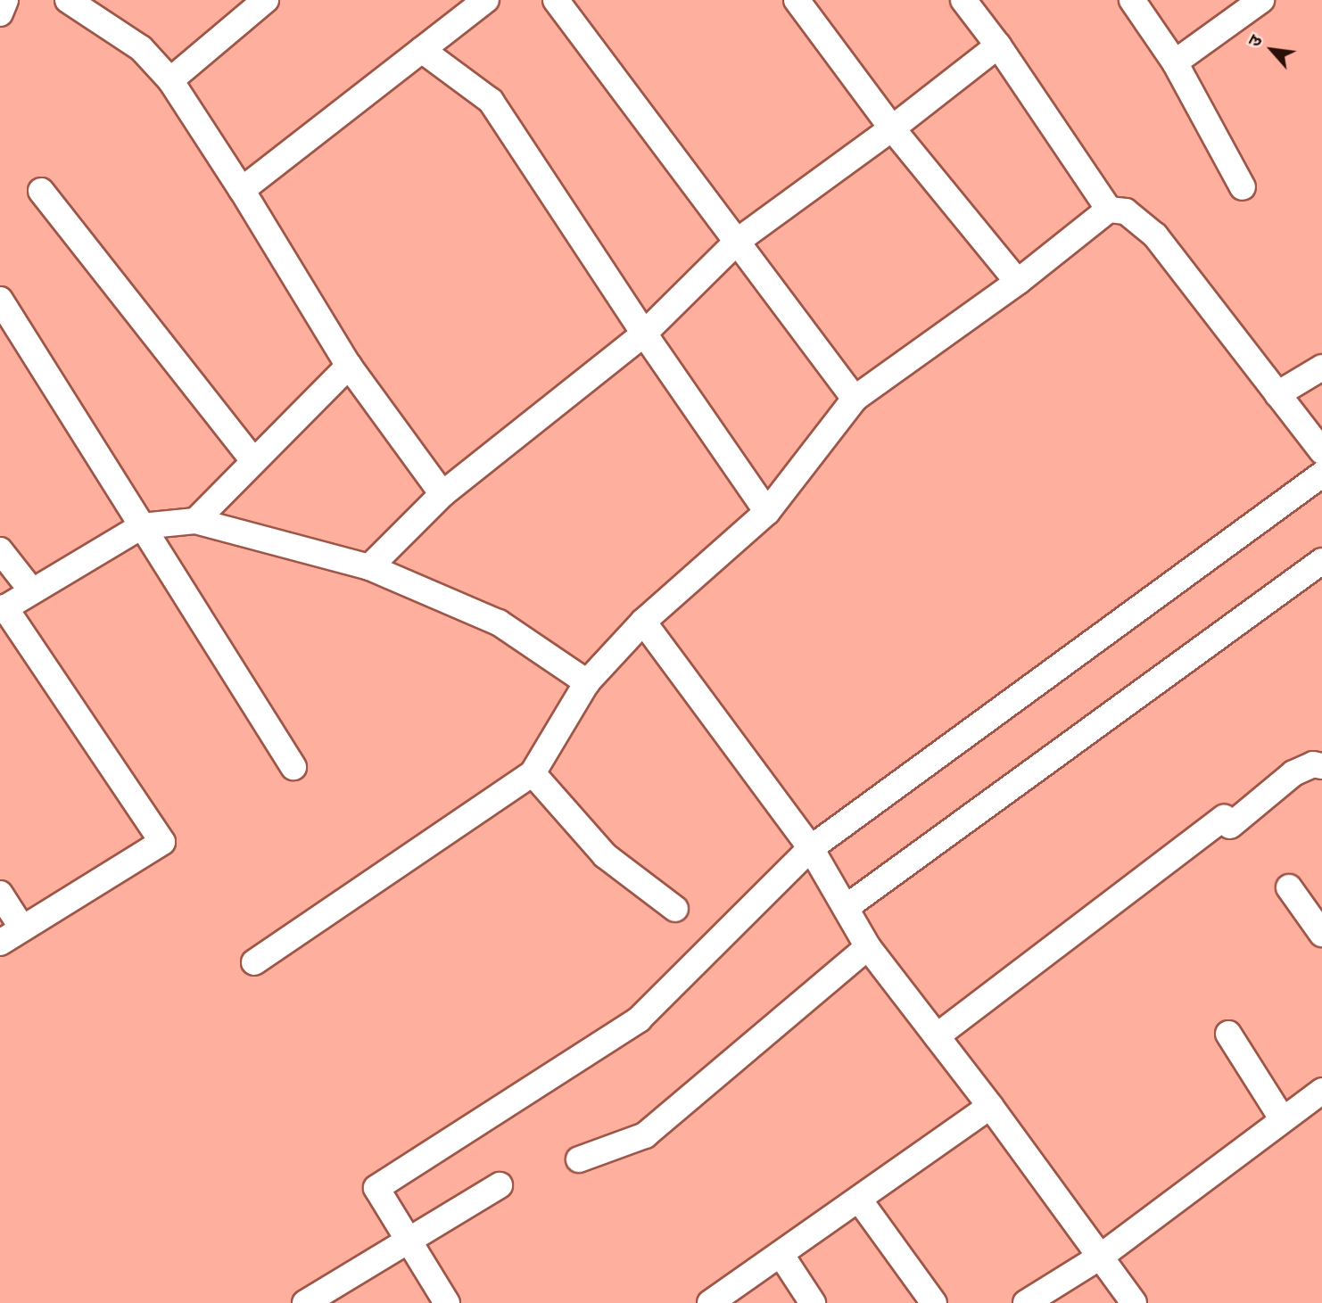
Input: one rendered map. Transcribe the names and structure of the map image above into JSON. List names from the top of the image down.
{
  "north": "top left"
}
